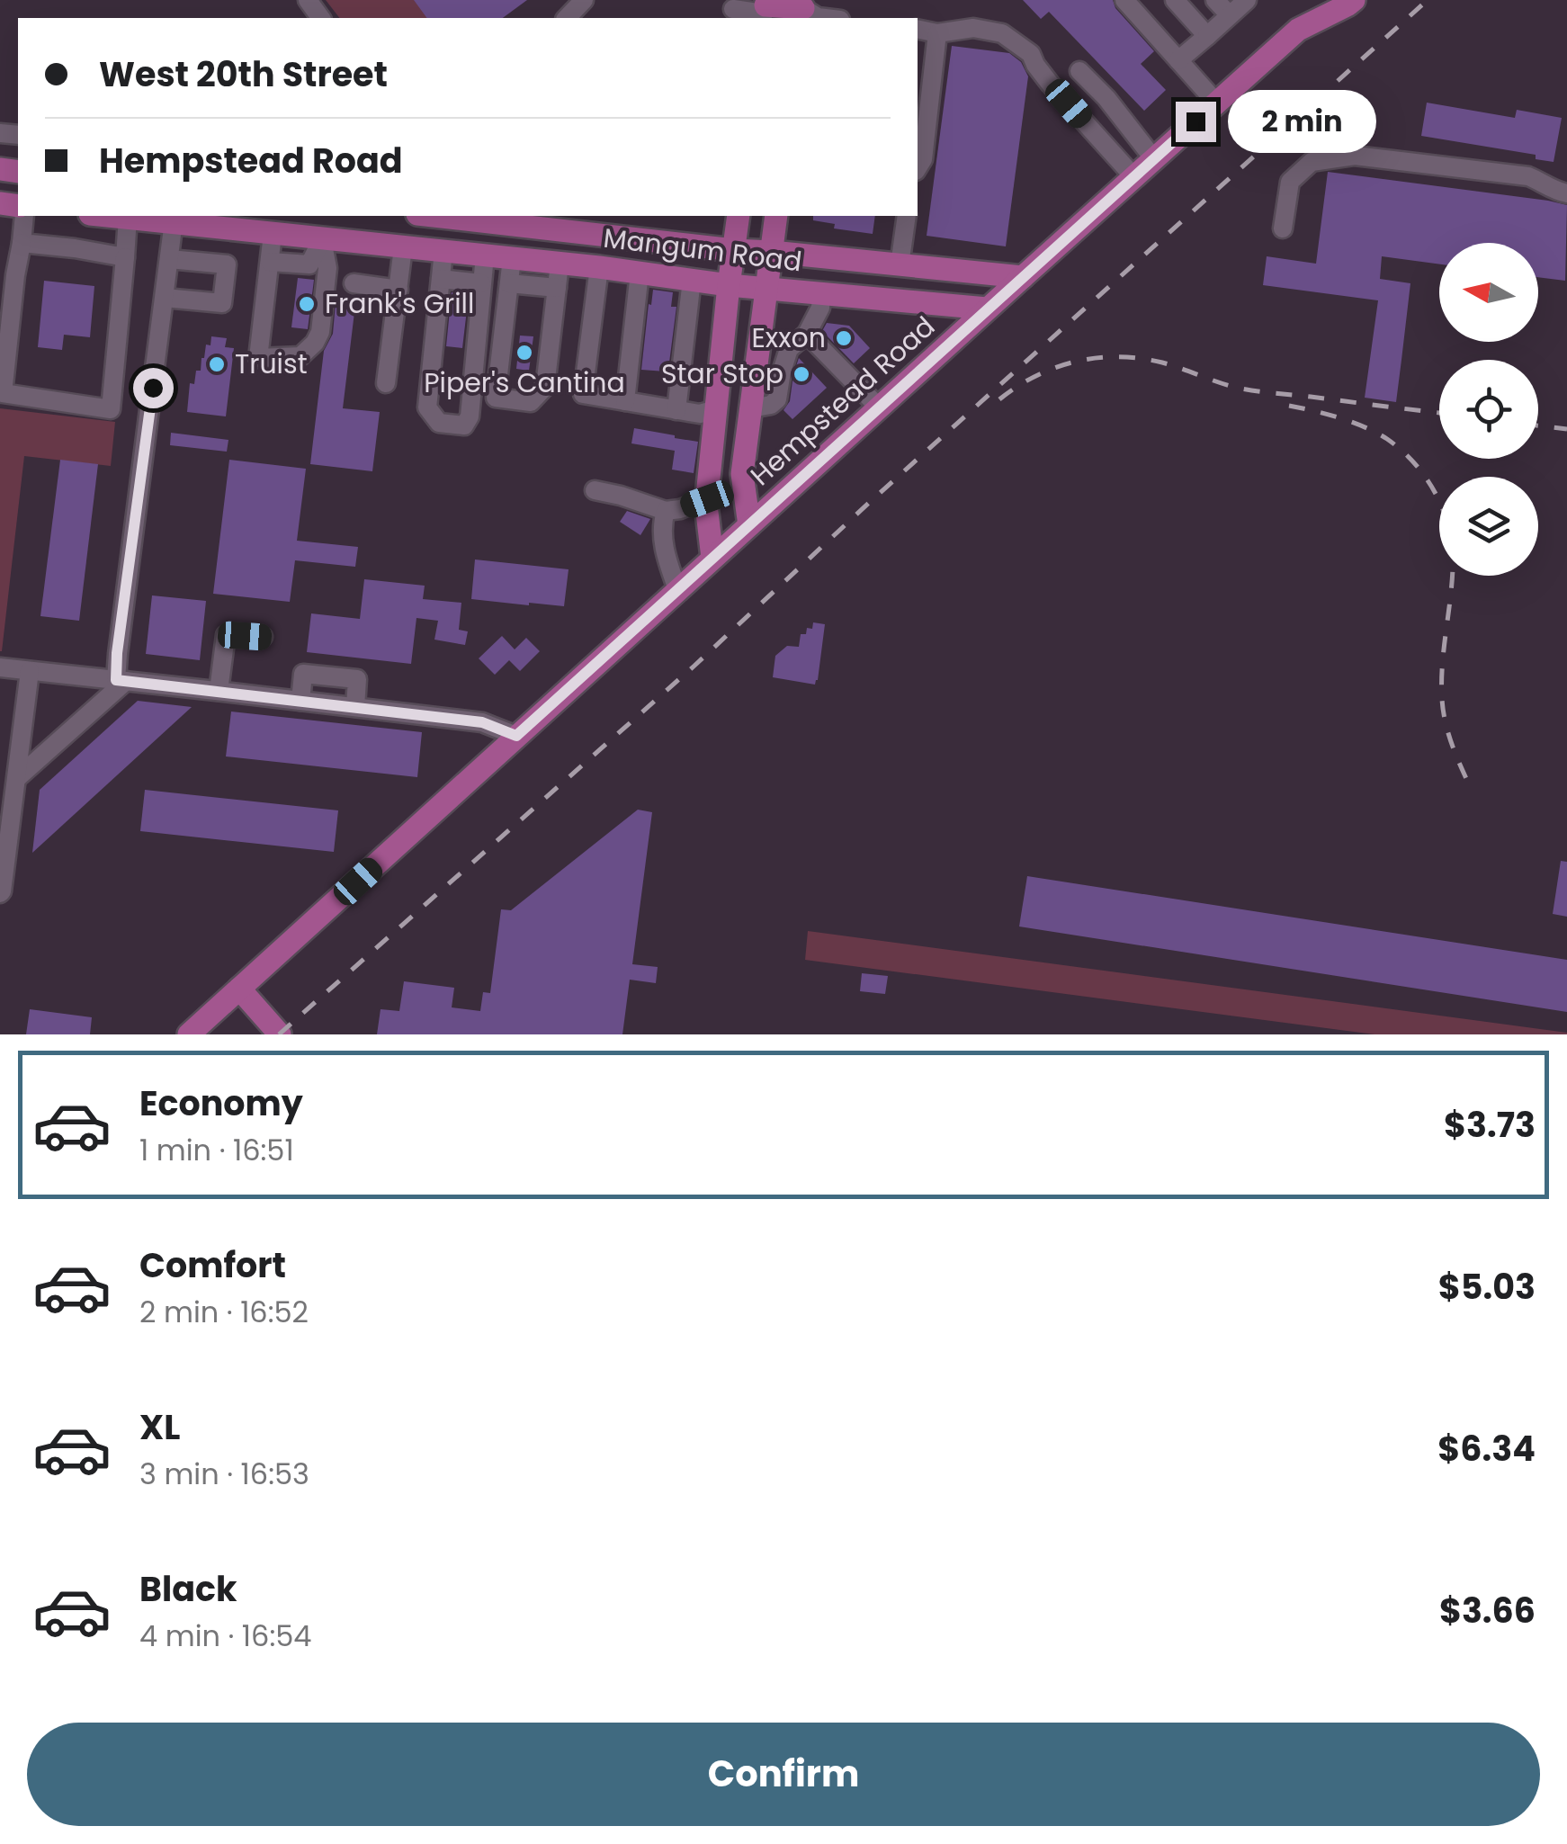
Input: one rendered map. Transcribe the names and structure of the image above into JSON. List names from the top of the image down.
{
  "streets": {
    "main road": ["Mangum Road", "Hempstead Road"]
  },
  "crossings": [
    ["Mangum Road", "Hempstead Road"]
  ],
  "places": [
    "Frank's Grill",
    "Exxon",
    "Piper's Cantina",
    "Truist",
    "Star Stop"
  ],
  "north": "left",
  "page": {
    "banner": ["West 20th Street", "Hempstead Road"],
    "bubble": "2 min",
    "list": [
      {
        "name": "Economy",
        "note": "1 min · 16:51",
        "value": "$3.73"
      },
      {
        "name": "Comfort",
        "note": "2 min · 16:52",
        "value": "$5.03"
      },
      {
        "name": "XL",
        "note": "3 min · 16:53",
        "value": "$6.34"
      },
      {
        "name": "Black",
        "note": "4 min · 16:54",
        "value": "$3.66"
      }
    ],
    "buttons": "Confirm"
  }
}
